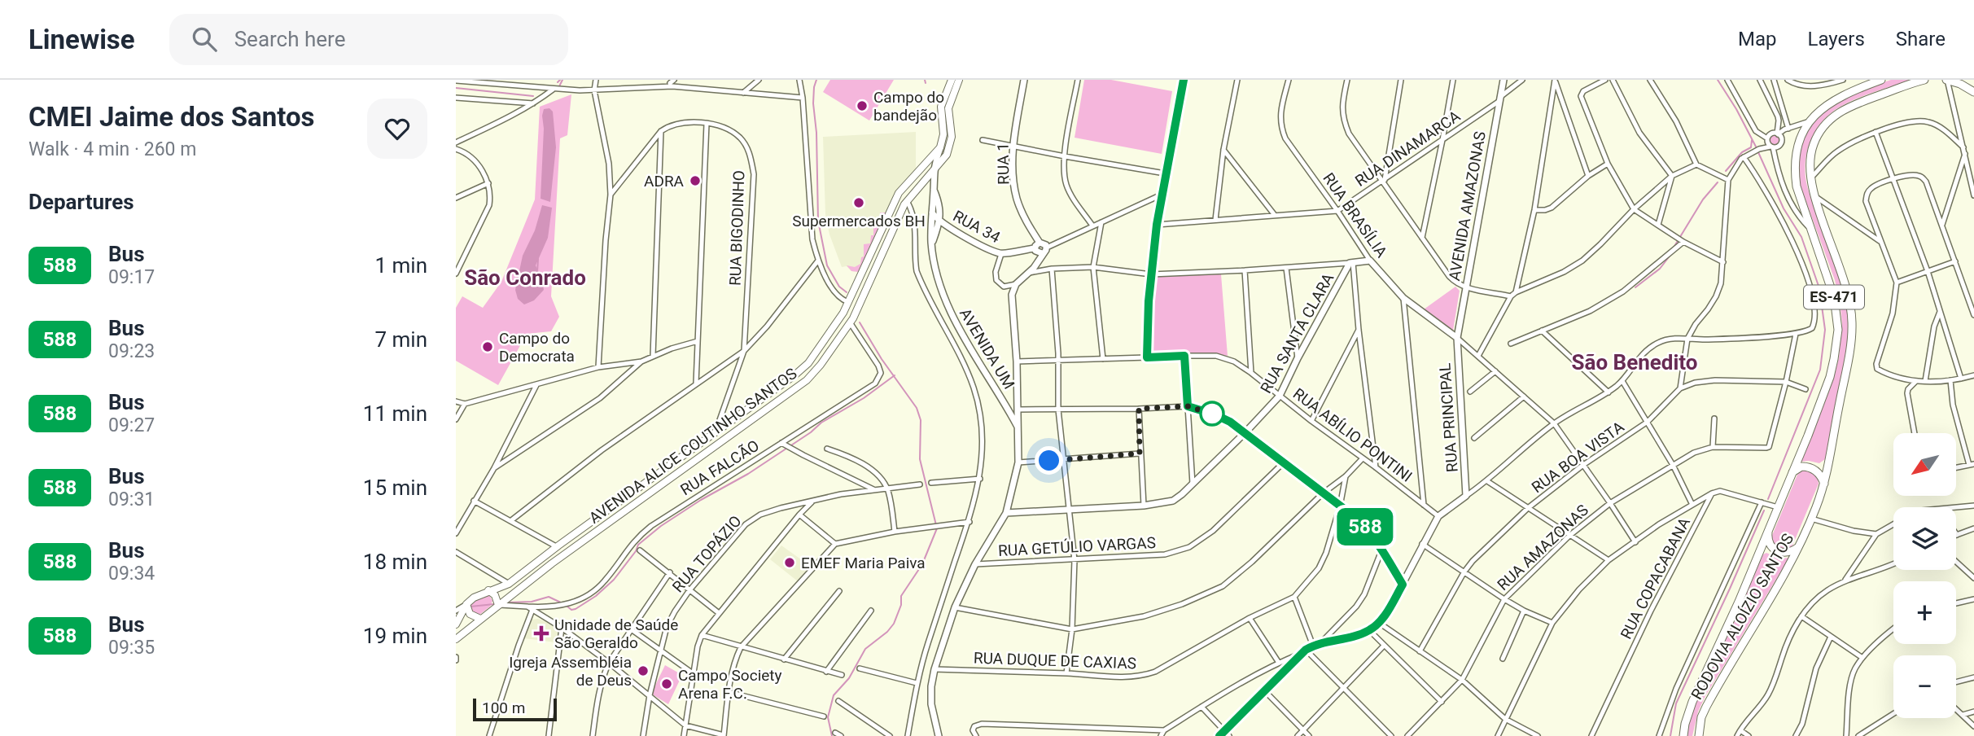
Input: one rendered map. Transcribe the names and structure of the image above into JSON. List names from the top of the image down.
{
  "streets": {
    "main road": ["ES-471", "AVENIDA ALICE COUTINHO SANTOS", "RODOVIA ALOÍZIO SANTOS"],
    "street": [
      "RUA DINAMARCA",
      "RUA 1",
      "AVENIDA AMAZONAS",
      "RUA BRASÍLIA",
      "RUA 34",
      "RUA BIGODINHO",
      "RUA SANTA CLARA",
      "AVENIDA UM",
      "RUA PRINCIPAL",
      "RUA ABÍLIO PONTINI",
      "RUA BOA VISTA",
      "RUA FALCÃO",
      "RUA GETÚLIO VARGAS",
      "RUA AMAZONAS",
      "RUA TOPÁZIO",
      "RUA COPACABANA",
      "RUA DUQUE DE CAXIAS"
    ]
  },
  "crossings": [
    ["RUA DINAMARCA", "AVENIDA AMAZONAS"],
    ["RUA DINAMARCA", "RUA BRASÍLIA"],
    ["AVENIDA AMAZONAS", "RUA BRASÍLIA"],
    ["AVENIDA AMAZONAS", "RUA PRINCIPAL"],
    ["RUA BRASÍLIA", "RUA SANTA CLARA"],
    ["RUA BRASÍLIA", "RUA PRINCIPAL"],
    ["RUA 34", "AVENIDA UM"],
    ["RUA SANTA CLARA", "RUA ABÍLIO PONTINI"],
    ["AVENIDA UM", "AVENIDA ALICE COUTINHO SANTOS"],
    ["AVENIDA ALICE COUTINHO SANTOS", "RUA FALCÃO"]
  ],
  "districts": ["São Conrado", "São Benedito"],
  "places": {
    "other": [
      "Campo do bandejão",
      "ADRA",
      "Supermercados BH",
      "Campo do Democrata",
      "EMEF Maria Paiva",
      "Igreja Assembléia de Deus",
      "Campo Society Arena F.C."
    ],
    "health": ["Unidade de Saúde São Geraldo"]
  },
  "lines": ["bus line 588"],
  "scale_bar": "100 m",
  "north": "bottom left",
  "page": {
    "header": "Linewise",
    "search": "Search here",
    "nav": ["Map", "Layers", "Share"],
    "heading": [
      ["CMEI Jaime dos Santos", "Walk · 4 min · 260 m"],
      "Departures"
    ],
    "on_map": "588",
    "list": [
      {
        "mark": "588",
        "name": "Bus",
        "note": "09:17",
        "value": "1 min"
      },
      {
        "mark": "588",
        "name": "Bus",
        "note": "09:23",
        "value": "7 min"
      },
      {
        "mark": "588",
        "name": "Bus",
        "note": "09:27",
        "value": "11 min"
      },
      {
        "mark": "588",
        "name": "Bus",
        "note": "09:31",
        "value": "15 min"
      },
      {
        "mark": "588",
        "name": "Bus",
        "note": "09:34",
        "value": "18 min"
      },
      {
        "mark": "588",
        "name": "Bus",
        "note": "09:35",
        "value": "19 min"
      }
    ],
    "map_buttons": ["+", "−"],
    "scale": "100 m"
  }
}
